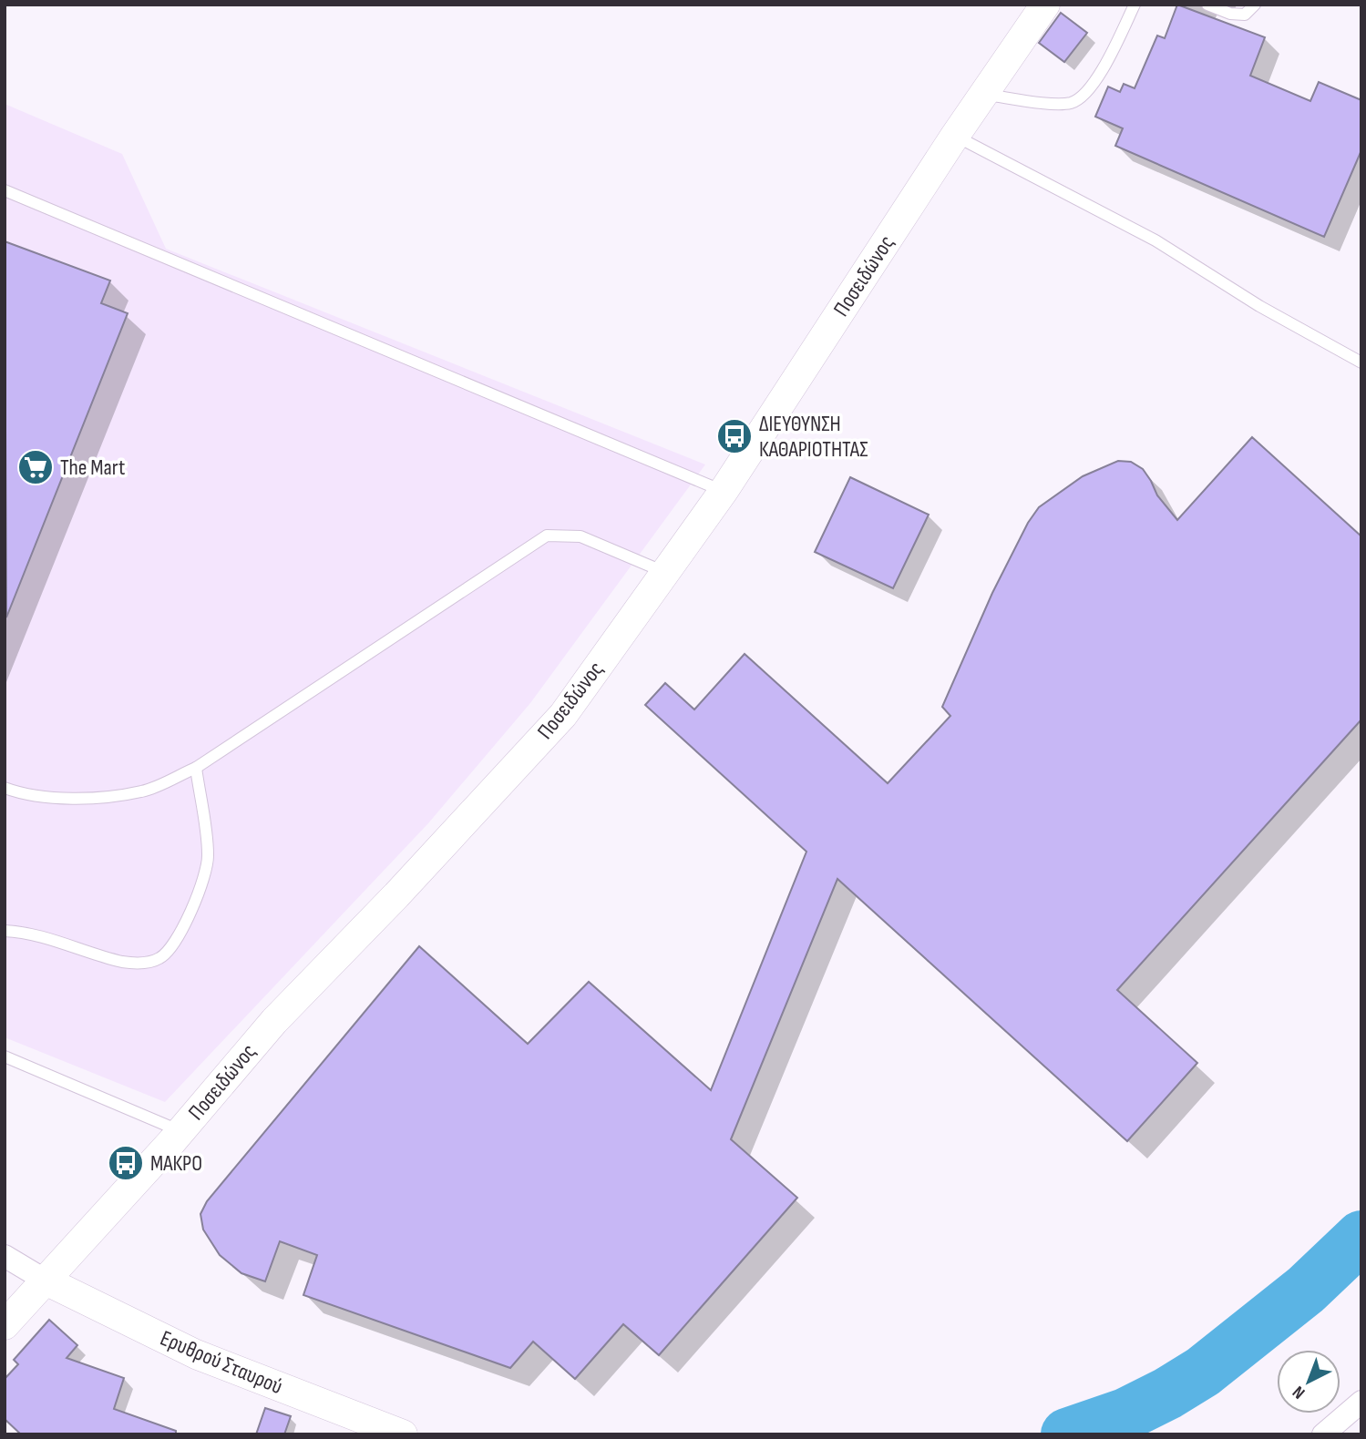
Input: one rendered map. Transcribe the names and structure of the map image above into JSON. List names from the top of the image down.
{
  "streets": {
    "street": ["Ποσειδώνος", "Ερυθρού Σταυρού"]
  },
  "crossings": [
    ["Ποσειδώνος", "Ερυθρού Σταυρού"]
  ],
  "places": {
    "bus stop": ["ΔΙΕΥΘΥΝΣΗ ΚΑΘΑΡΙΟΤΗΤΑΣ", "ΜΑΚΡΟ"],
    "supermarket": ["The Mart"]
  },
  "north": "bottom left"
}
